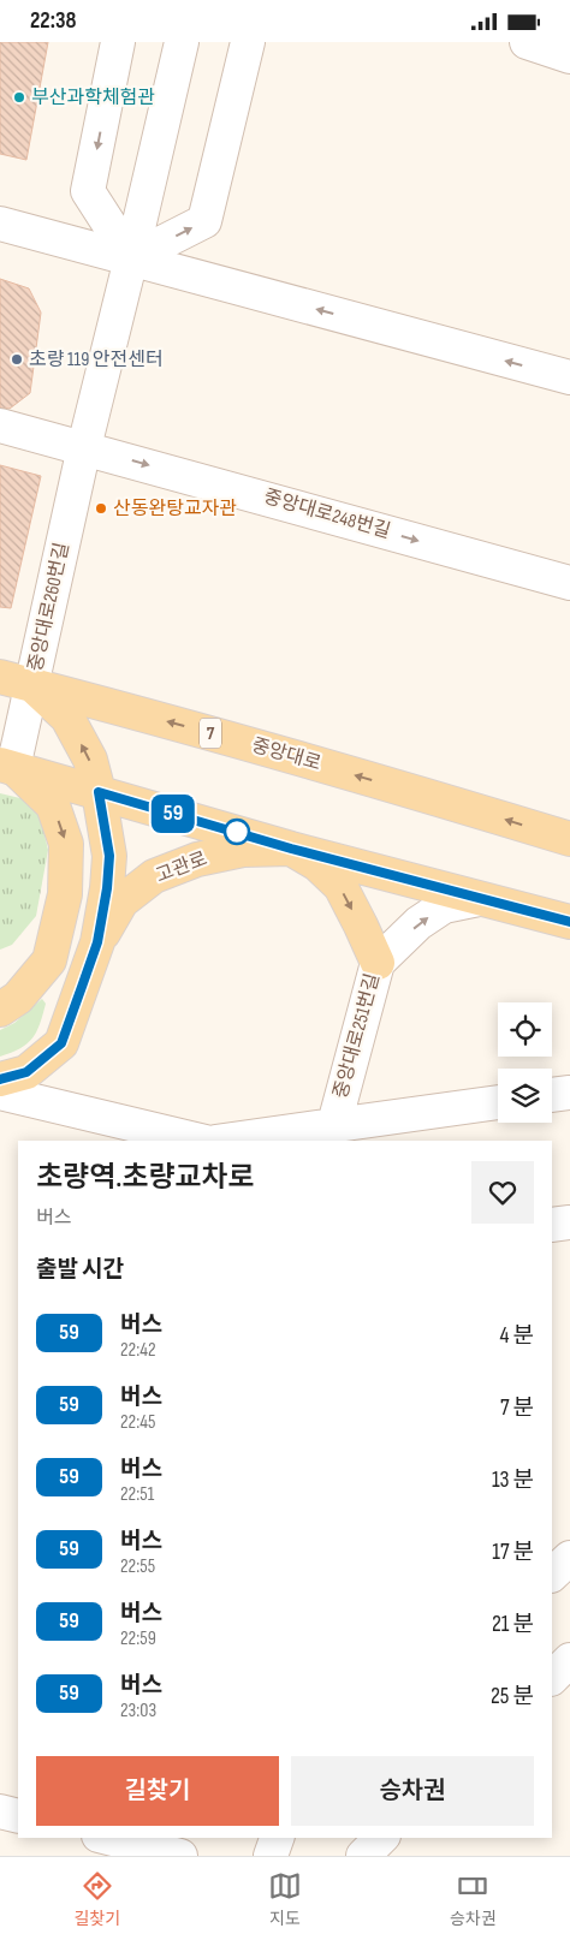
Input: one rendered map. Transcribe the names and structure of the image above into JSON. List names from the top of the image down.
{
  "streets": {
    "main road": ["7", "중앙대로", "고관로"],
    "street": ["중앙대로248번길", "중앙대로260번길", "중앙대로251번길"]
  },
  "crossings": [
    ["중앙대로248번길", "중앙대로260번길"],
    ["중앙대로260번길", "중앙대로"],
    ["중앙대로260번길", "고관로"],
    ["중앙대로", "고관로"]
  ],
  "places": ["부산과학체험관", "초량 119 안전센터", "산동완탕교자관"],
  "lines": ["bus line 59"],
  "page": {
    "status": "22:38",
    "on_map": "59",
    "heading": [
      ["초량역.초량교차로", "버스"],
      "출발 시간"
    ],
    "list": [
      {
        "mark": "59",
        "name": "버스",
        "note": "22:42",
        "value": "4 분"
      },
      {
        "mark": "59",
        "name": "버스",
        "note": "22:45",
        "value": "7 분"
      },
      {
        "mark": "59",
        "name": "버스",
        "note": "22:51",
        "value": "13 분"
      },
      {
        "mark": "59",
        "name": "버스",
        "note": "22:55",
        "value": "17 분"
      },
      {
        "mark": "59",
        "name": "버스",
        "note": "22:59",
        "value": "21 분"
      },
      {
        "mark": "59",
        "name": "버스",
        "note": "23:03",
        "value": "25 분"
      }
    ],
    "buttons": ["길찾기", "승차권"],
    "tabs": ["길찾기", "지도", "승차권"]
  }
}
